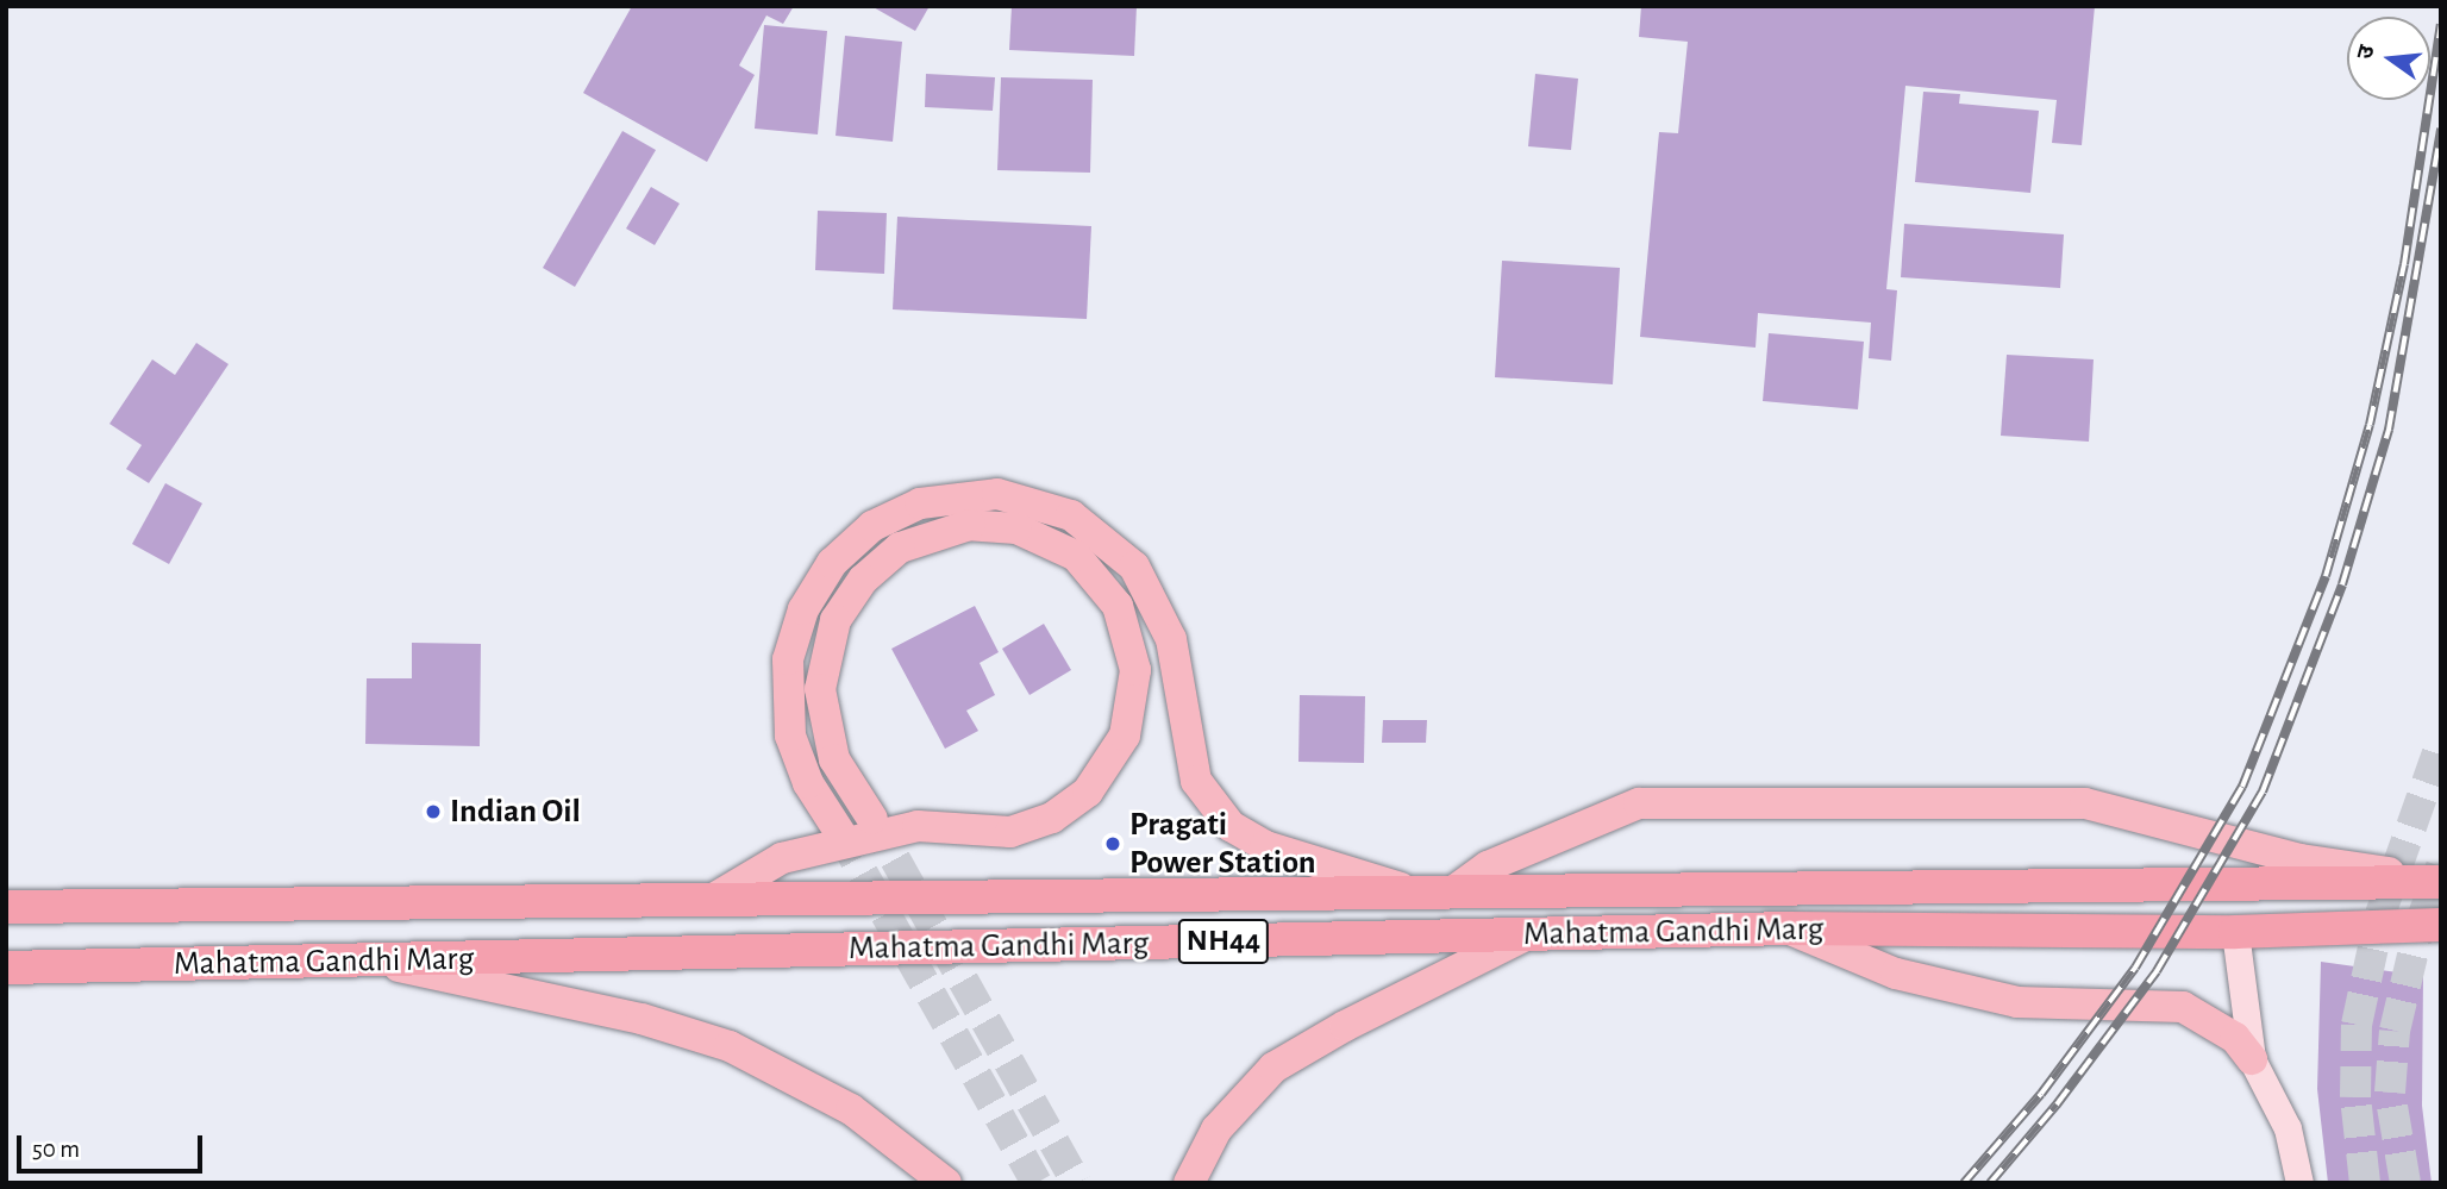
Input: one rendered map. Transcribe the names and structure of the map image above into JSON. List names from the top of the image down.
{
  "streets": {
    "highway": ["Mahatma Gandhi Marg", "NH44"]
  },
  "places": ["Indian Oil", "Pragati Power Station"],
  "scale_bar": "50 m",
  "north": "left"
}
